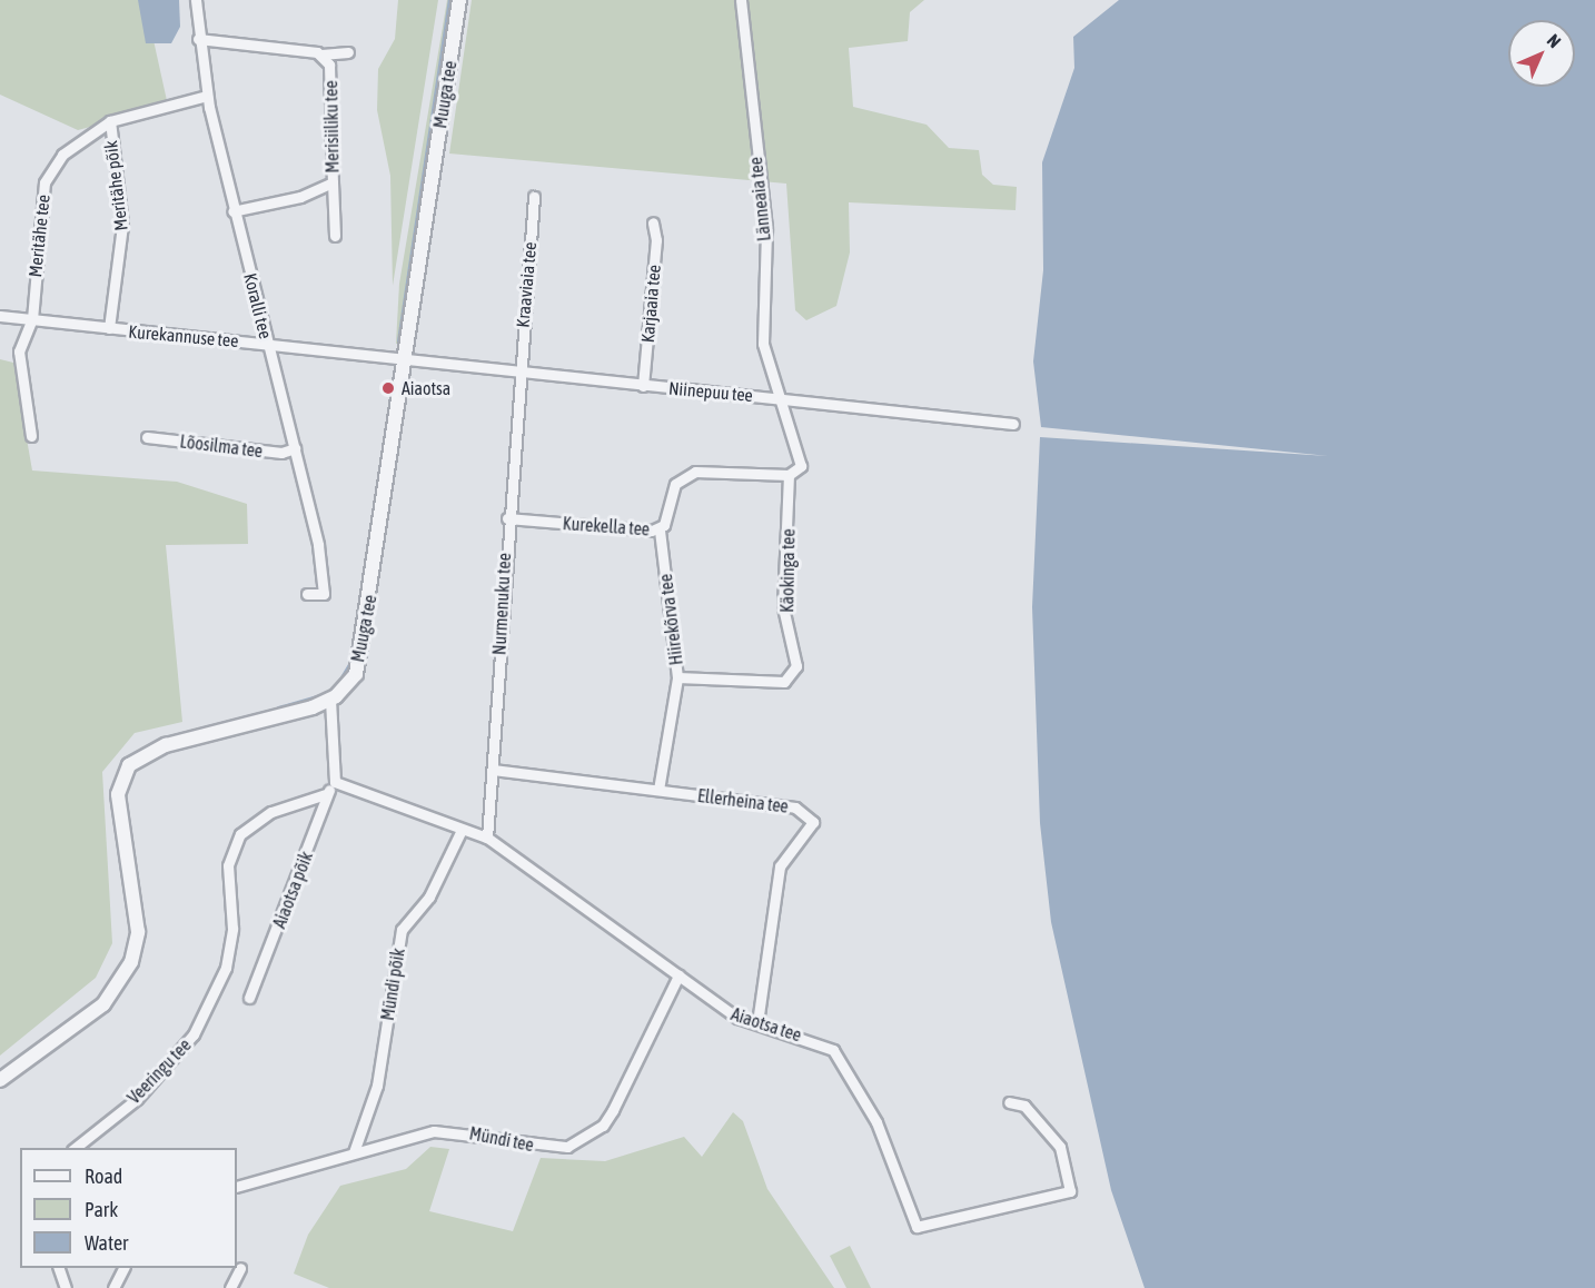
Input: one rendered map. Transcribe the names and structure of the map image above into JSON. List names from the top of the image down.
{
  "streets": {
    "street": [
      "Muuga tee",
      "Merisiiliku tee",
      "Meritähe põik",
      "Länneaia tee",
      "Meritähe tee",
      "Kraaviaia tee",
      "Karjaaia tee",
      "Koralli tee",
      "Kurekannuse tee",
      "Niinepuu tee",
      "Lõosilma tee",
      "Kurekella tee",
      "Käokinga tee",
      "Nurmenuku tee",
      "Hiirekõrva tee",
      "Ellerheina tee",
      "Aiaotsa põik",
      "Mündi põik",
      "Aiaotsa tee",
      "Veeringu tee",
      "Mündi tee"
    ]
  },
  "crossings": [
    ["Muuga tee", "Kurekannuse tee"],
    ["Muuga tee", "Niinepuu tee"],
    ["Merisiiliku tee", "Koralli tee"],
    ["Meritähe põik", "Meritähe tee"],
    ["Meritähe põik", "Kurekannuse tee"],
    ["Länneaia tee", "Niinepuu tee"],
    ["Länneaia tee", "Käokinga tee"],
    ["Meritähe tee", "Koralli tee"],
    ["Meritähe tee", "Kurekannuse tee"],
    ["Kraaviaia tee", "Niinepuu tee"],
    ["Kraaviaia tee", "Nurmenuku tee"],
    ["Karjaaia tee", "Niinepuu tee"],
    ["Koralli tee", "Kurekannuse tee"],
    ["Koralli tee", "Lõosilma tee"],
    ["Kurekannuse tee", "Niinepuu tee"],
    ["Niinepuu tee", "Käokinga tee"],
    ["Niinepuu tee", "Nurmenuku tee"],
    ["Kurekella tee", "Käokinga tee"],
    ["Kurekella tee", "Nurmenuku tee"],
    ["Kurekella tee", "Hiirekõrva tee"],
    ["Käokinga tee", "Hiirekõrva tee"],
    ["Nurmenuku tee", "Ellerheina tee"],
    ["Nurmenuku tee", "Aiaotsa tee"],
    ["Hiirekõrva tee", "Ellerheina tee"],
    ["Ellerheina tee", "Aiaotsa tee"],
    ["Aiaotsa põik", "Aiaotsa tee"],
    ["Aiaotsa põik", "Veeringu tee"],
    ["Mündi põik", "Aiaotsa tee"],
    ["Mündi põik", "Mündi tee"],
    ["Aiaotsa tee", "Mündi tee"]
  ],
  "places": ["Aiaotsa"],
  "legend": ["Road", "Park", "Water"],
  "north": "top right"
}
